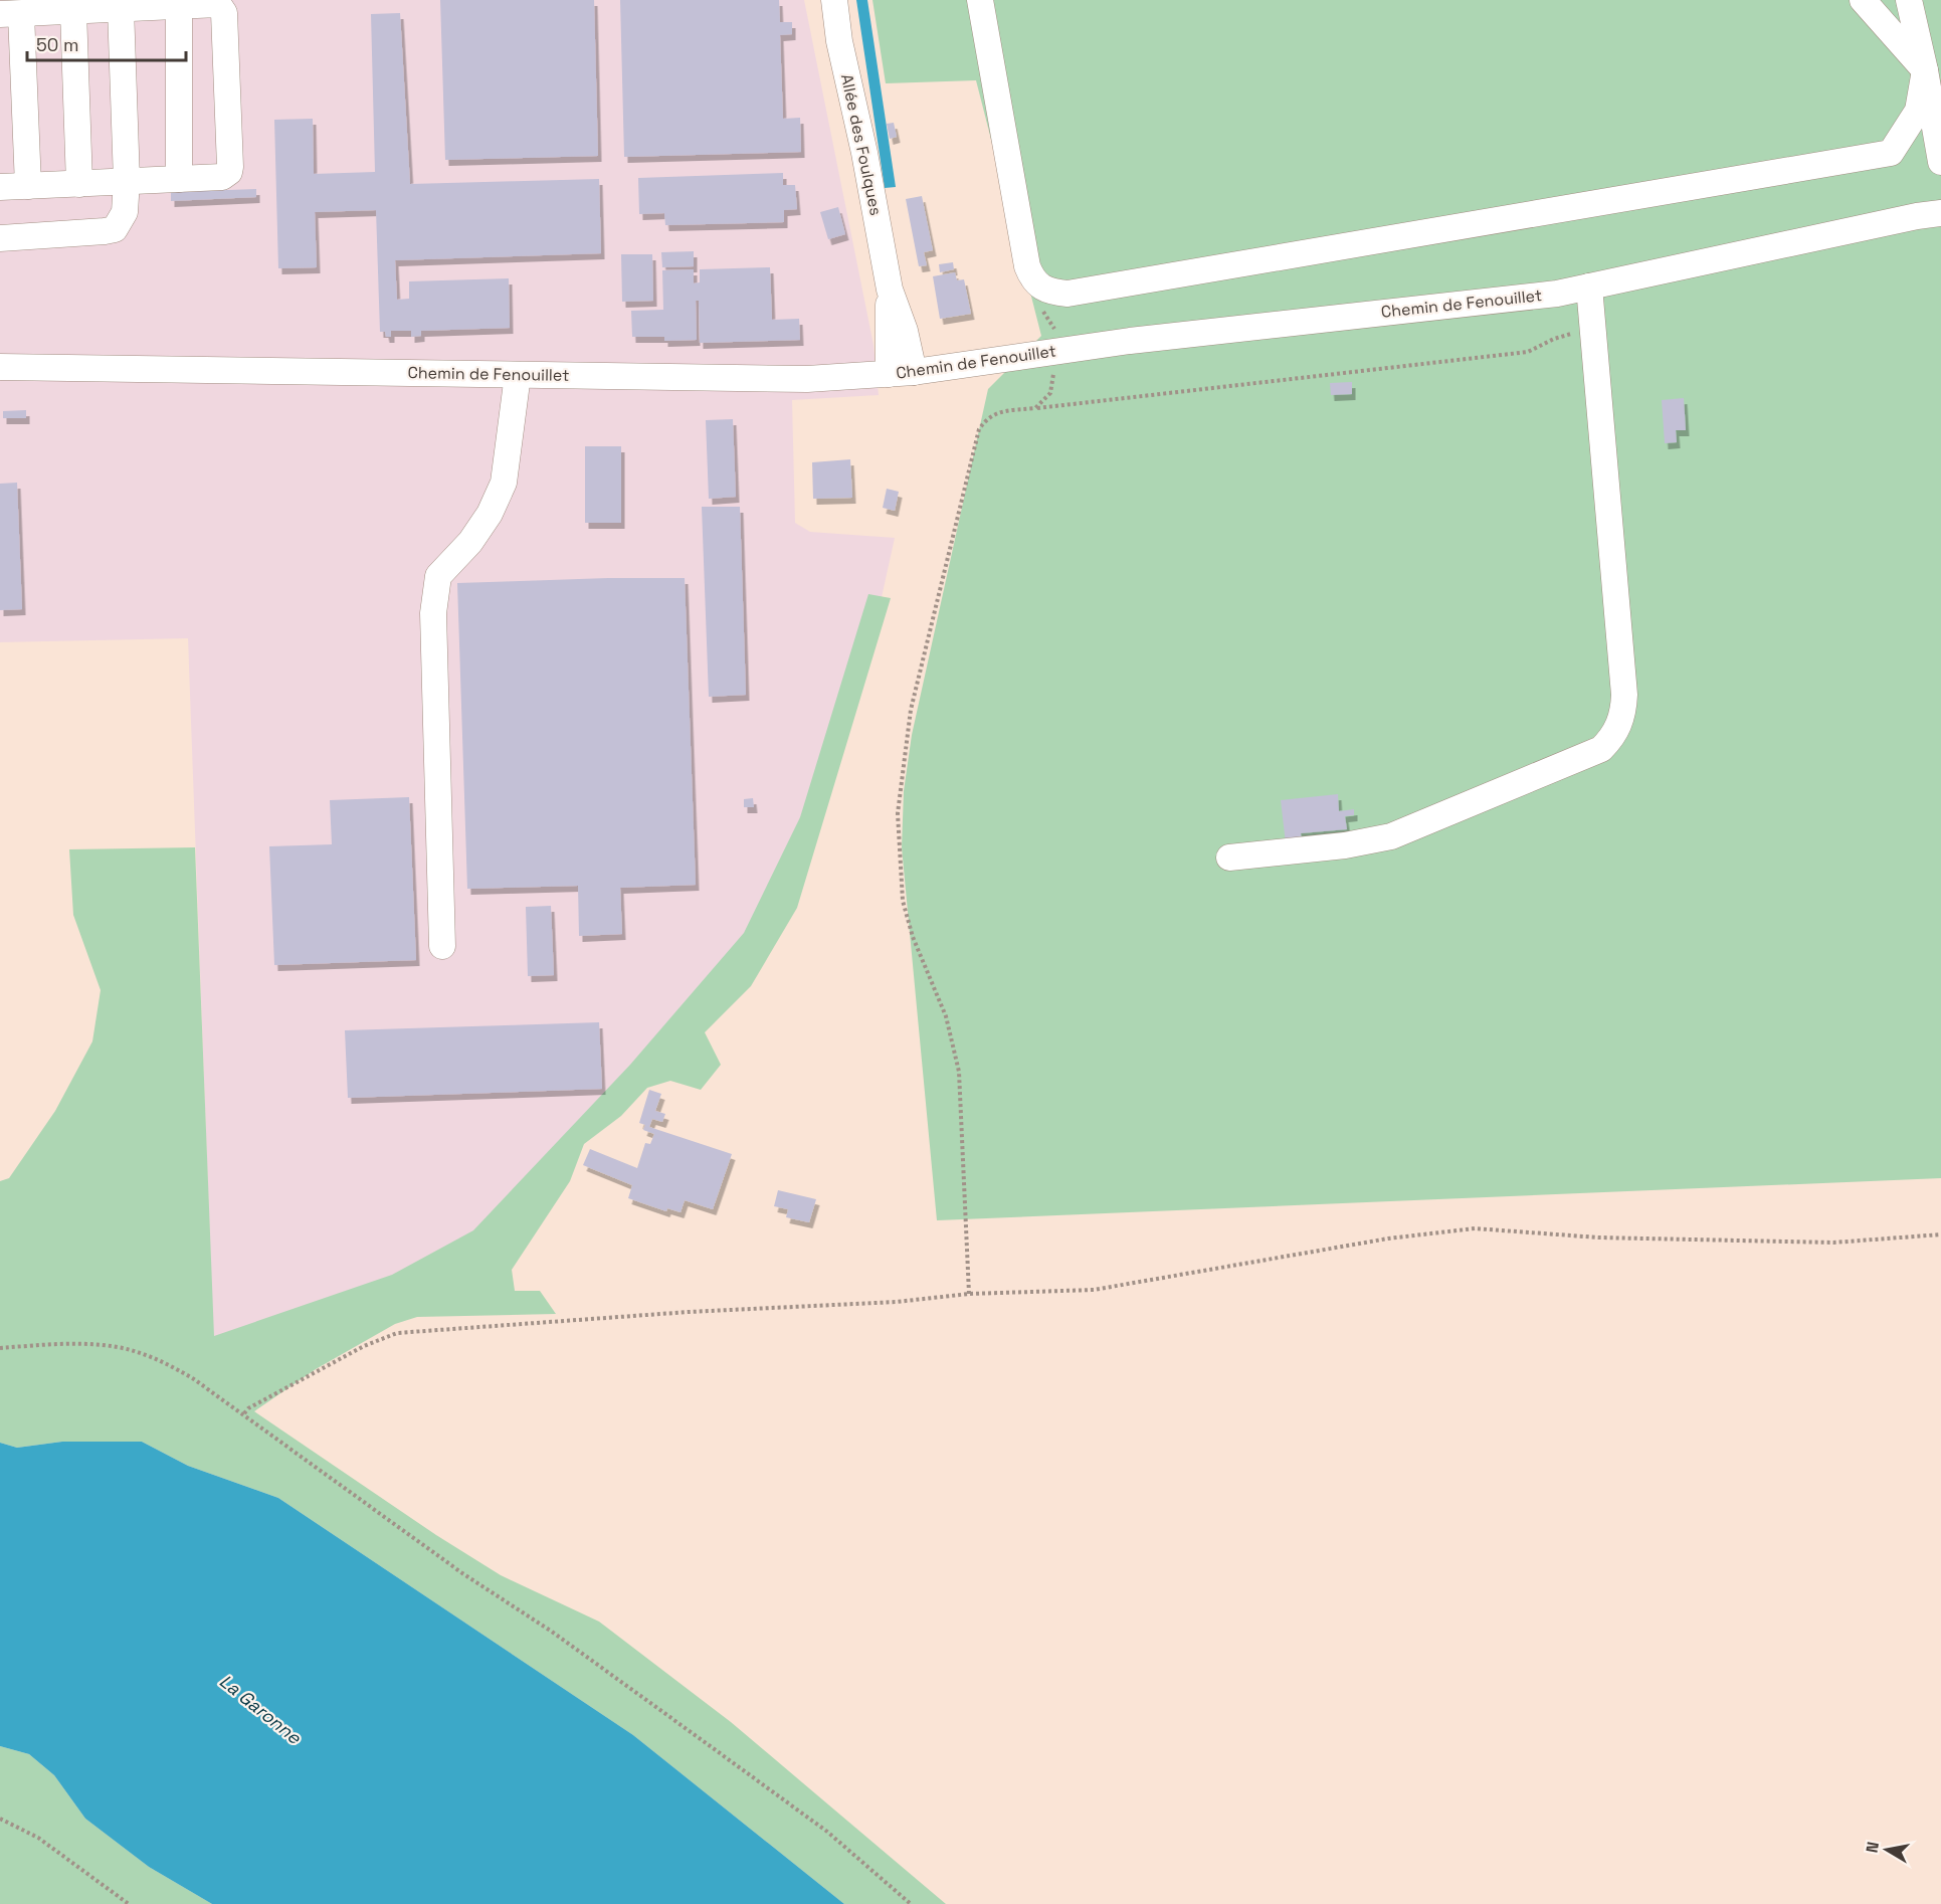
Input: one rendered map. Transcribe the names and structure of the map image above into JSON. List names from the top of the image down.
{
  "streets": {
    "street": ["Allée des Foulques", "Chemin de Fenouillet"]
  },
  "crossings": [
    ["Allée des Foulques", "Chemin de Fenouillet"]
  ],
  "water": ["La Garonne"],
  "scale_bar": "50 m",
  "north": "left"
}
